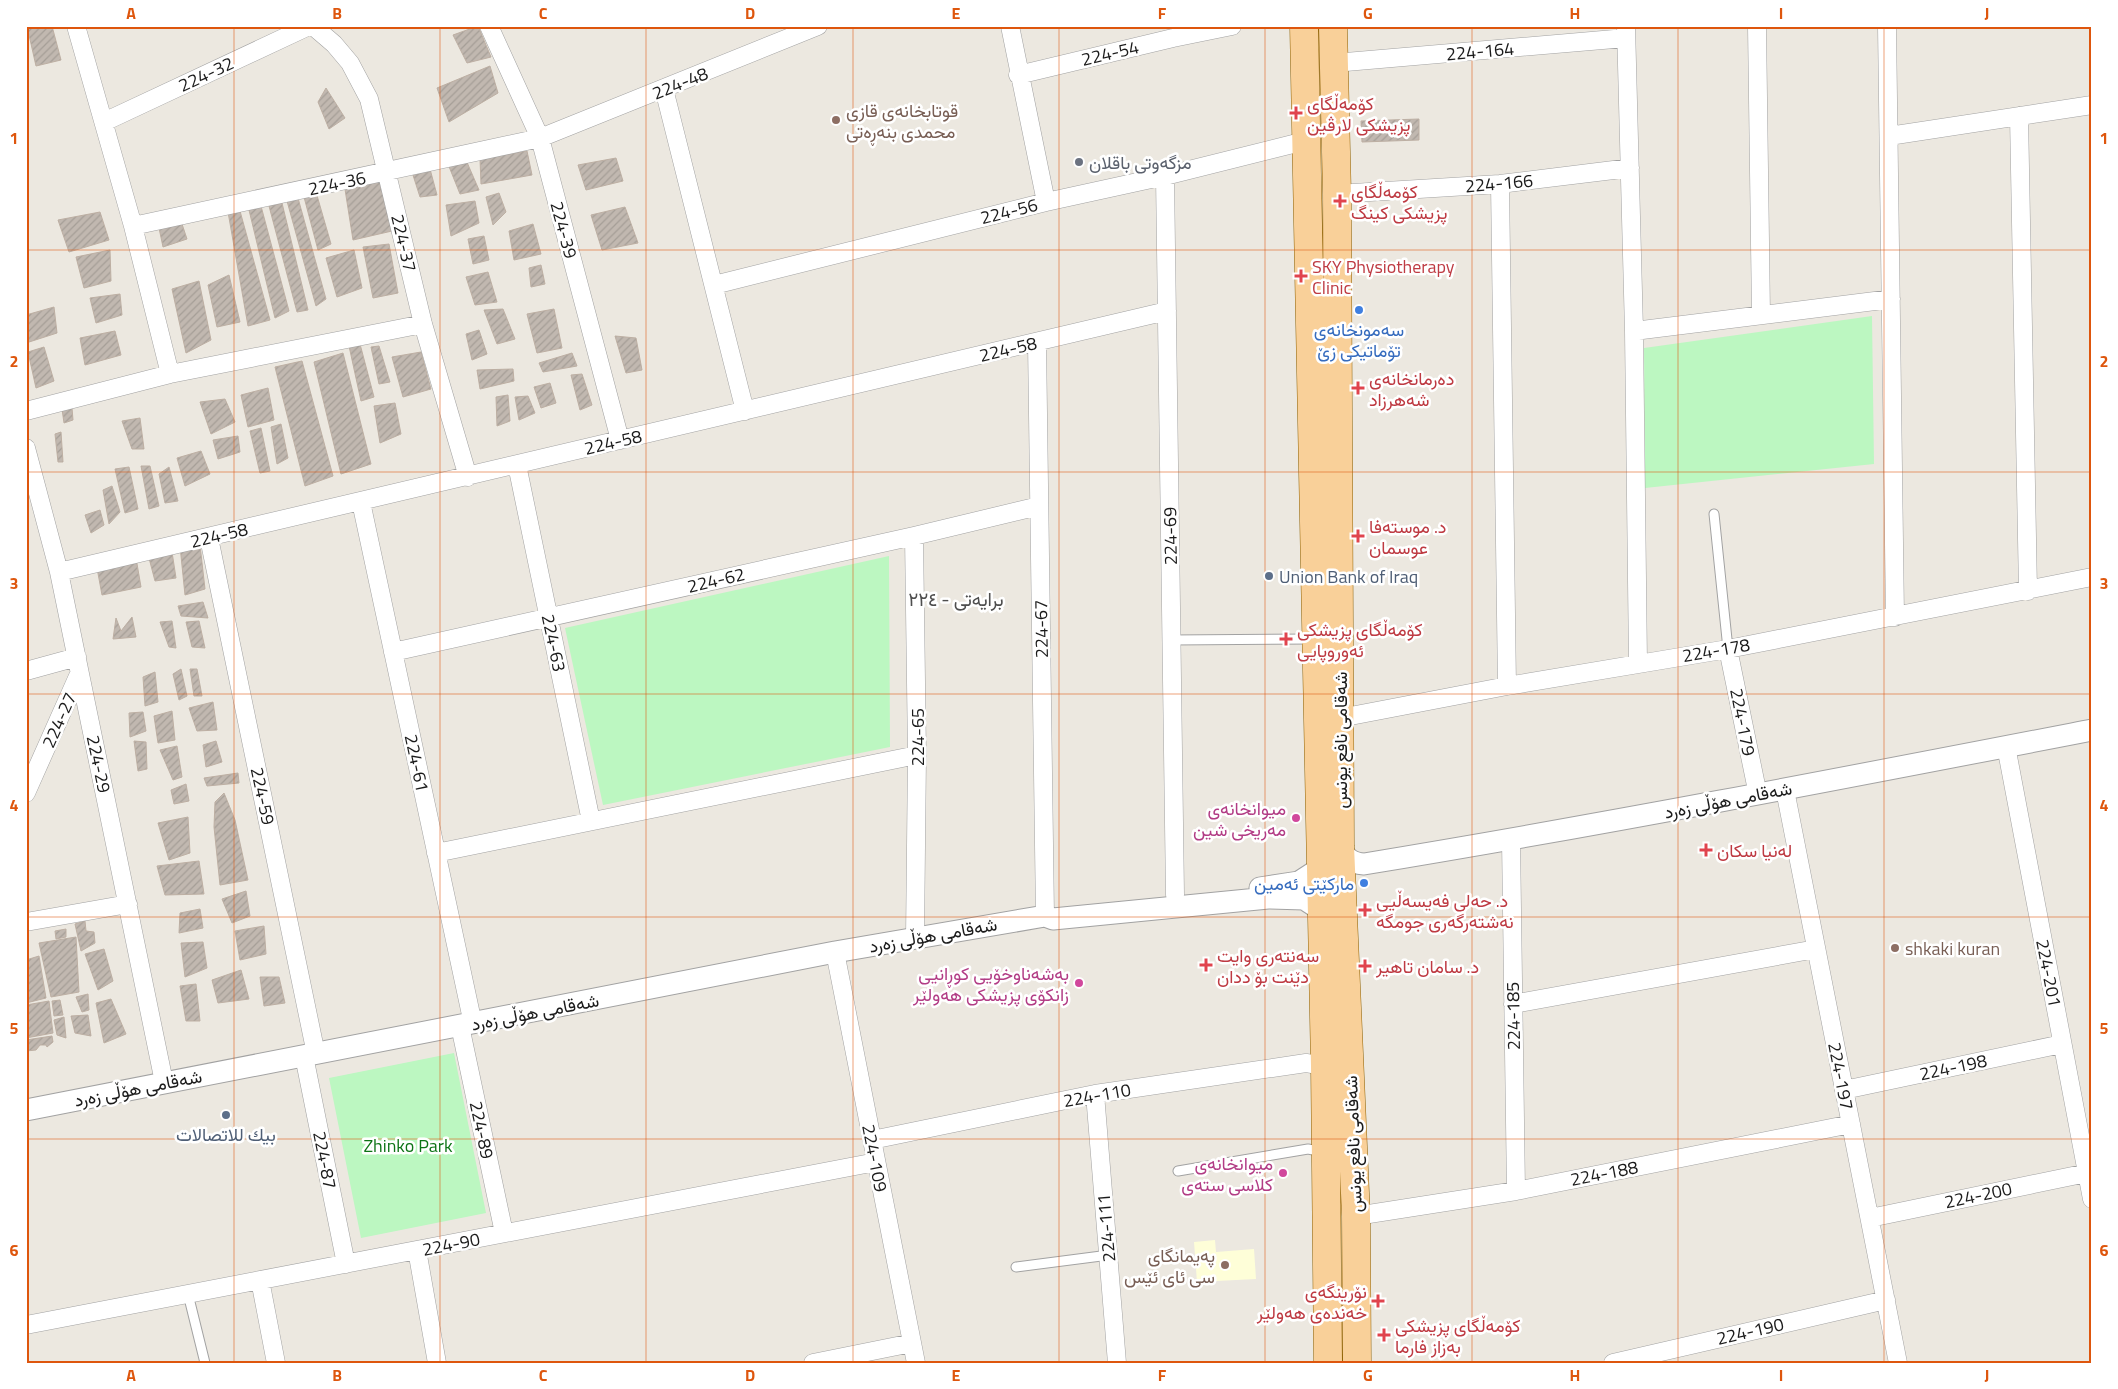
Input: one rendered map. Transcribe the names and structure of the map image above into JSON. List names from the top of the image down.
{
  "streets": {
    "main road": ["شەقامی نافع یونس"],
    "street": [
      "224-164",
      "224-54",
      "224-32",
      "224-48",
      "224-36",
      "224-166",
      "224-56",
      "224-39",
      "224-37",
      "224-58",
      "224-69",
      "224-62",
      "224-67",
      "224-63",
      "224-178",
      "224-27",
      "224-179",
      "224-65",
      "224-61",
      "224-29",
      "224-59",
      "شەقامی هۆڵی زەرد",
      "224-201",
      "224-185",
      "224-198",
      "224-197",
      "224-110",
      "224-89",
      "224-109",
      "224-87",
      "224-188",
      "224-200",
      "224-111",
      "224-90",
      "224-190"
    ]
  },
  "crossings": [
    ["224-164", "شەقامی نافع یونس"],
    ["224-32", "224-37"],
    ["224-48", "224-36"],
    ["224-48", "224-39"],
    ["224-36", "224-39"],
    ["224-36", "224-37"],
    ["224-166", "شەقامی نافع یونس"],
    ["224-56", "224-69"],
    ["224-56", "شەقامی نافع یونس"],
    ["224-39", "224-58"],
    ["224-37", "224-58"],
    ["224-58", "224-69"],
    ["224-58", "224-67"],
    ["224-58", "224-63"],
    ["224-58", "224-61"],
    ["224-58", "224-29"],
    ["224-58", "224-59"],
    ["224-69", "شەقامی هۆڵی زەرد"],
    ["224-62", "224-67"],
    ["224-62", "224-63"],
    ["224-62", "224-65"],
    ["224-62", "224-61"],
    ["224-67", "شەقامی هۆڵی زەرد"],
    ["224-178", "224-179"],
    ["224-178", "شەقامی نافع یونس"],
    ["224-27", "224-29"],
    ["224-179", "شەقامی هۆڵی زەرد"],
    ["224-65", "شەقامی هۆڵی زەرد"],
    ["شەقامی نافع یونس", "شەقامی هۆڵی زەرد"],
    ["شەقامی نافع یونس", "224-110"],
    ["شەقامی نافع یونس", "224-188"],
    ["224-61", "شەقامی هۆڵی زەرد"],
    ["224-61", "224-89"],
    ["224-29", "شەقامی هۆڵی زەرد"],
    ["224-59", "شەقامی هۆڵی زەرد"],
    ["224-59", "224-87"],
    ["شەقامی هۆڵی زەرد", "224-201"],
    ["شەقامی هۆڵی زەرد", "224-185"],
    ["شەقامی هۆڵی زەرد", "224-197"],
    ["شەقامی هۆڵی زەرد", "224-89"],
    ["شەقامی هۆڵی زەرد", "224-109"],
    ["شەقامی هۆڵی زەرد", "224-87"],
    ["224-201", "224-198"],
    ["224-201", "224-200"],
    ["224-185", "224-188"],
    ["224-198", "224-197"],
    ["224-197", "224-188"],
    ["224-197", "224-200"],
    ["224-197", "224-190"],
    ["224-110", "224-109"],
    ["224-110", "224-111"],
    ["224-89", "224-90"],
    ["224-109", "224-90"],
    ["224-87", "224-90"]
  ],
  "districts": ["برایەتی - ٢٢٤"],
  "parks": ["Zhinko Park"],
  "places": {
    "health": [
      "کۆمەڵگای پزیشکی لارڤین",
      "کۆمەڵگای پزیشکی کینگ",
      "SKY Physiotherapy Clinic",
      "دەرمانخانەی شەهرزاد",
      "د. موستەفا عوسمان",
      "کۆمەڵگای پزیشکی ئەوروپایی",
      "لەنیا سکان",
      "د. حەلی فەیسەڵیی نەشتەرگەری جومگە",
      "سەنتەری وایت دێنت بۆ ددان",
      "د. سامان تاهیر",
      "نۆرینگەی خەندەی هەولێر",
      "کۆمەڵگای پزیشکی بەزاز فارما"
    ],
    "other": [
      "قوتابخانەی قازی محمدی بنەڕەتی",
      "مزگه‌وتی باقلان",
      "سەمونخانەی تۆماتیکی زێ",
      "Union Bank of Iraq",
      "میوانخانەی مەریخی شین",
      "مارکێتی ئەمین",
      "shkaki kuran",
      "بەشەناوخۆیی کوڕانیی زانکۆی پزیشکی هەولێر",
      "بيك للاتصالات",
      "میوانخانەی کلاسی ستەی",
      "پەیمانگای سی ئای ئێس"
    ]
  },
  "grid": {
    "columns": [
      "A",
      "B",
      "C",
      "D",
      "E",
      "F",
      "G",
      "H",
      "I",
      "J"
    ],
    "rows": [
      "1",
      "2",
      "3",
      "4",
      "5",
      "6"
    ]
  }
}
